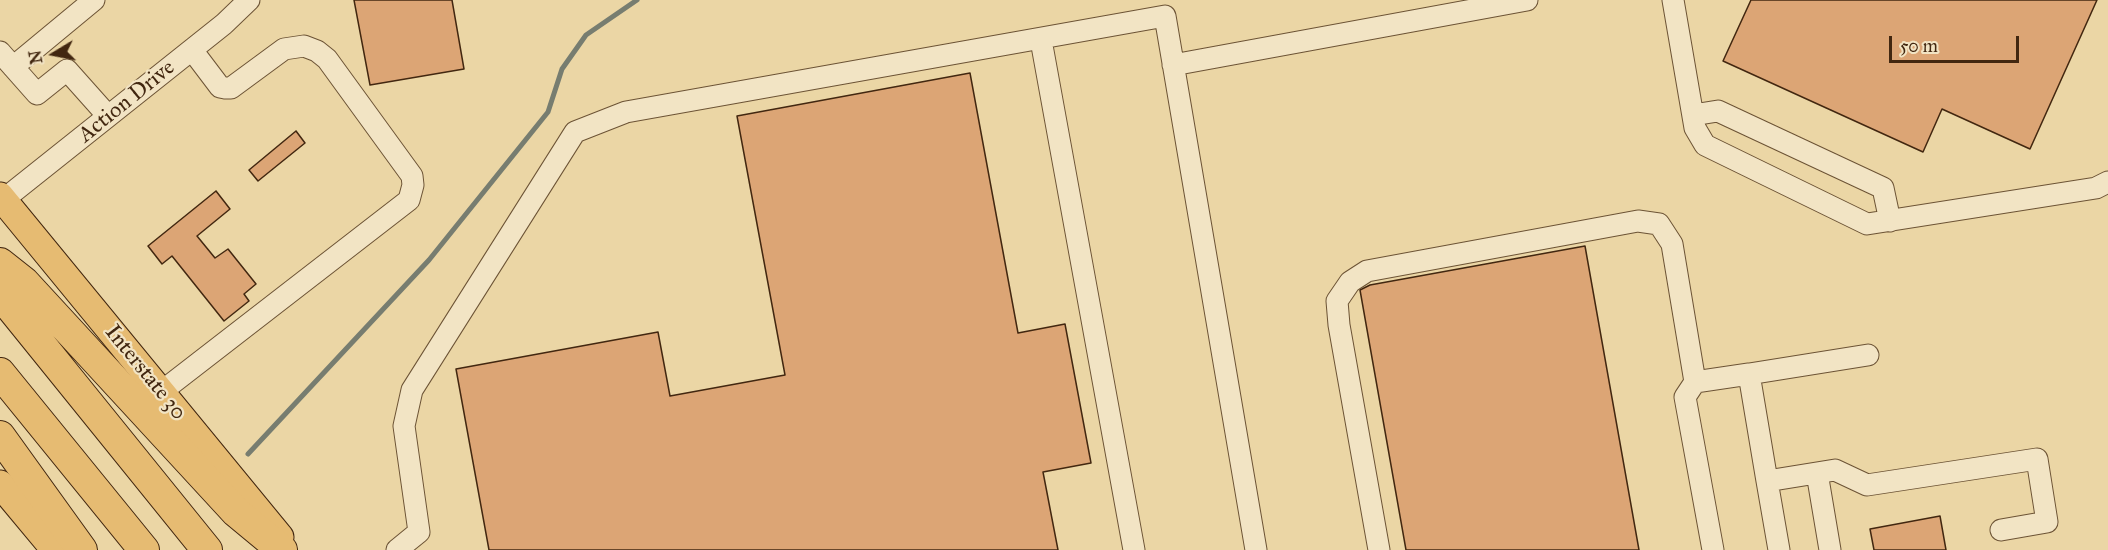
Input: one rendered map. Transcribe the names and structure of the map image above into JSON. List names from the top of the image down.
{
  "streets": {
    "main road": ["Interstate 30"],
    "street": ["Action Drive"]
  },
  "crossings": [
    ["Action Drive", "Interstate 30"]
  ],
  "scale_bar": "50 m",
  "north": "left"
}
